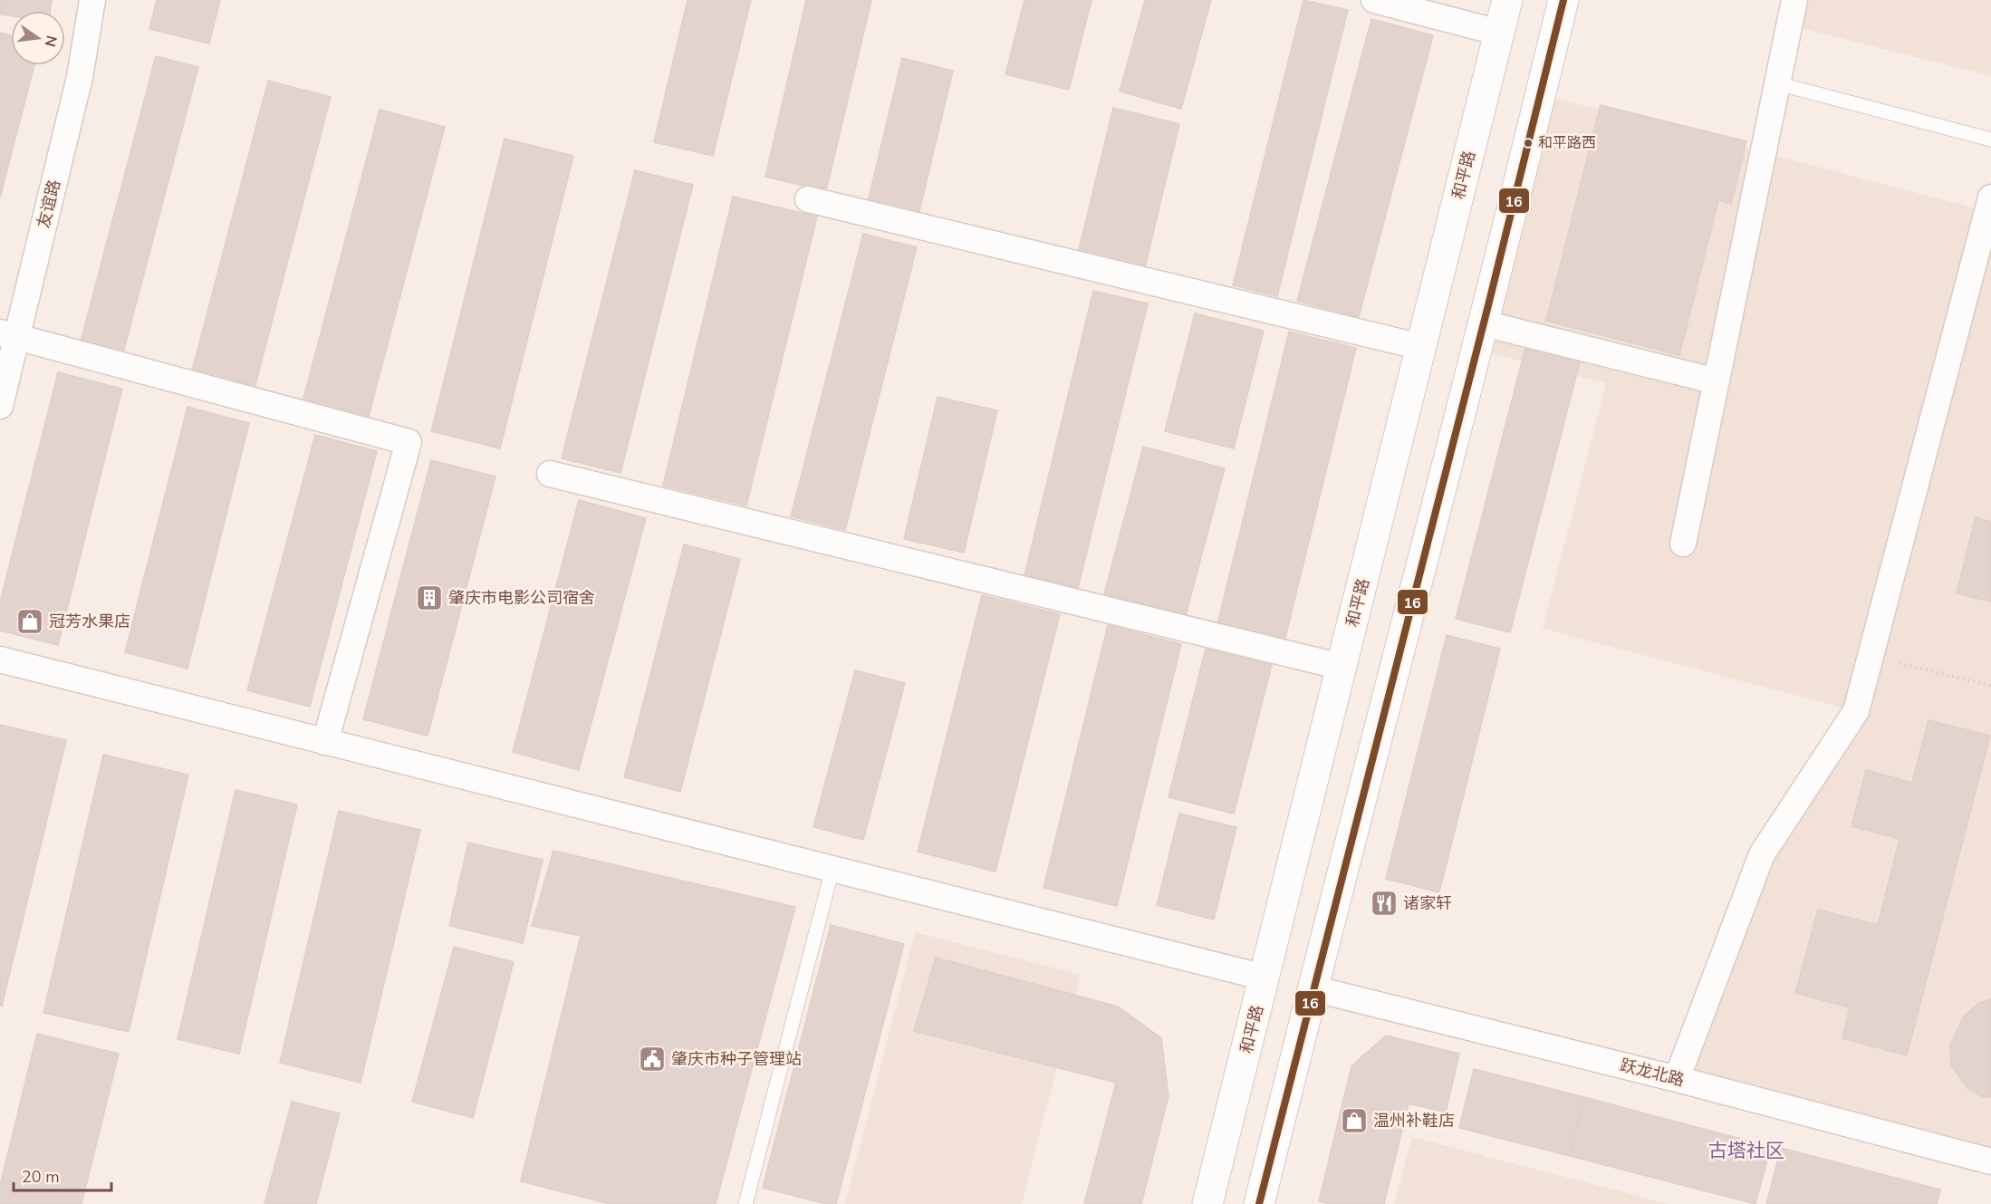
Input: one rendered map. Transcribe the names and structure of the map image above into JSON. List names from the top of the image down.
{
  "streets": {
    "main road": ["和平路"],
    "street": ["友谊路", "跃龙北路"]
  },
  "districts": ["古塔社区"],
  "places": {
    "other": ["和平路西"],
    "building": ["肇庆市电影公司宿舍"],
    "shop": ["冠芳水果店", "温州补鞋店"],
    "restaurant": ["诸家轩"],
    "public building": ["肇庆市种子管理站"]
  },
  "lines": ["transit line 16"],
  "scale_bar": "20 m",
  "north": "right"
}
